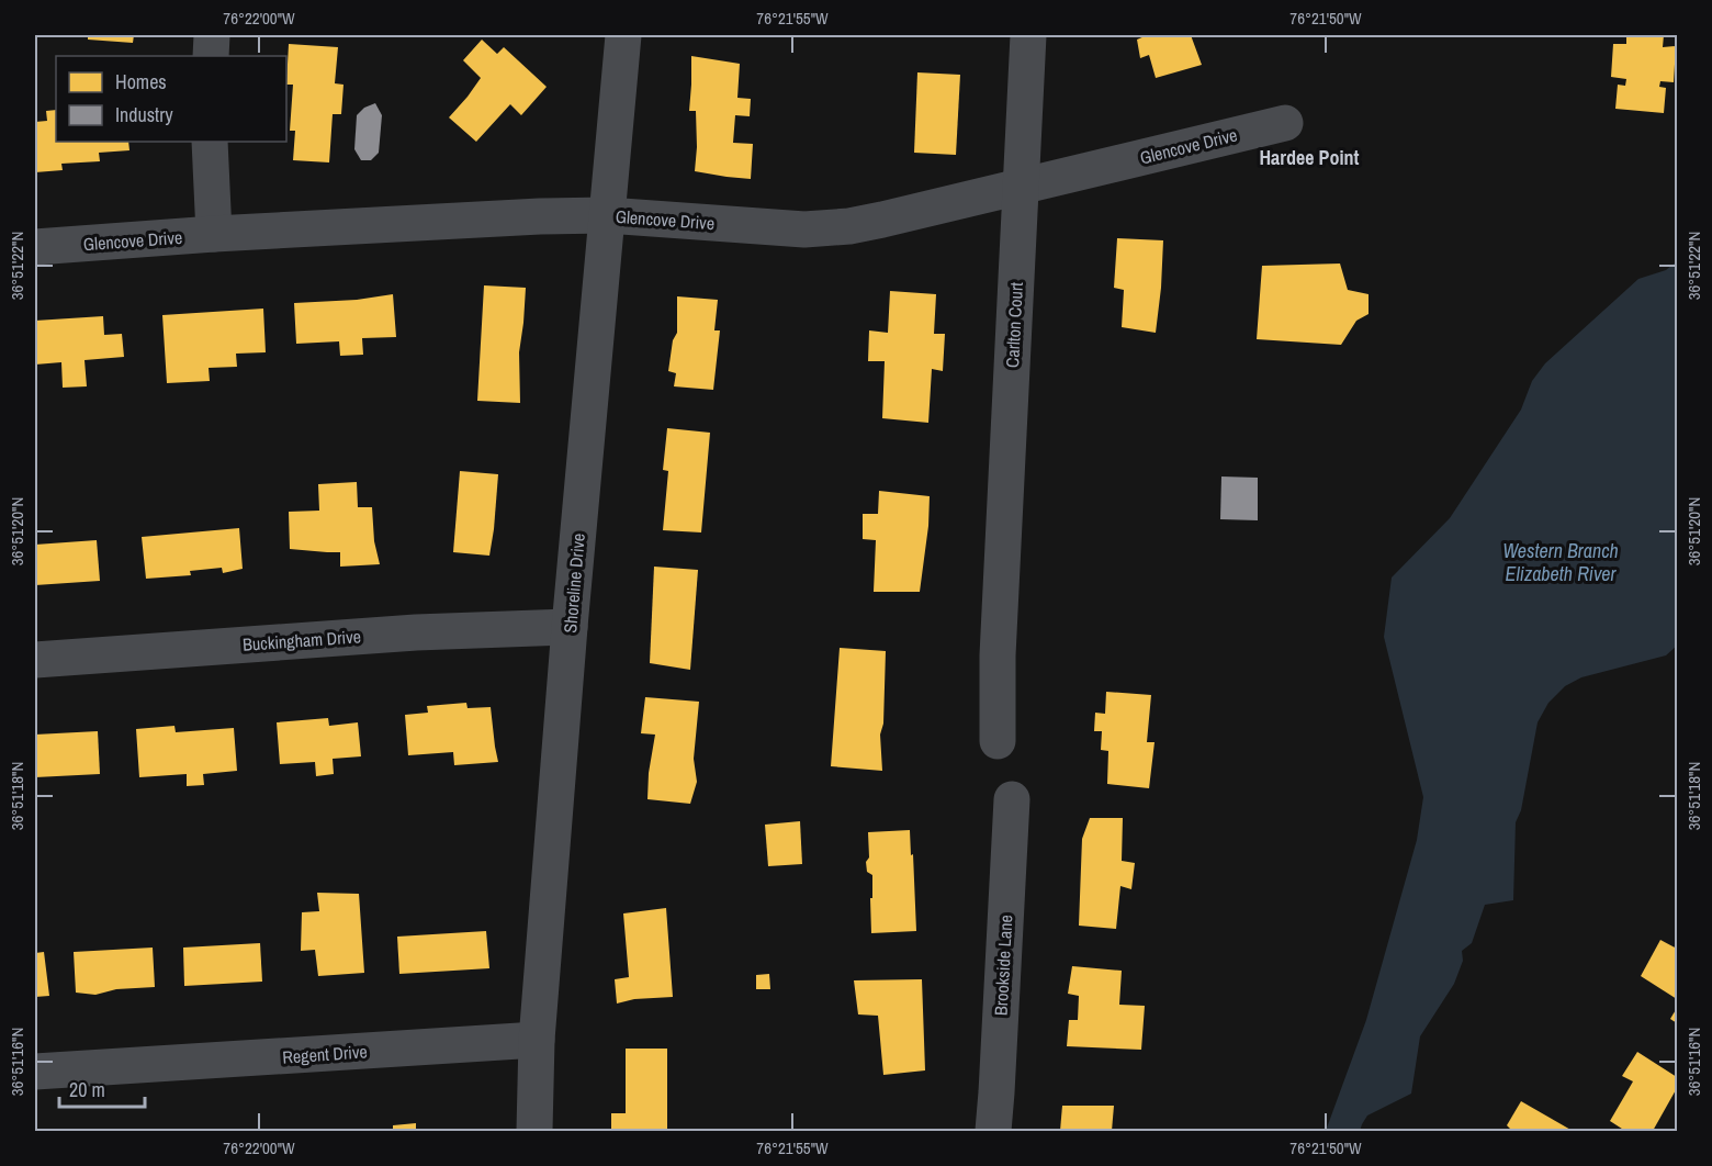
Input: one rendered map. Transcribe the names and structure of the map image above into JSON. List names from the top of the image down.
{
  "streets": {
    "street": [
      "Glencove Drive",
      "Carlton Court",
      "Shoreline Drive",
      "Buckingham Drive",
      "Brookside Lane",
      "Regent Drive"
    ]
  },
  "crossings": [
    ["Glencove Drive", "Carlton Court"],
    ["Glencove Drive", "Shoreline Drive"],
    ["Shoreline Drive", "Buckingham Drive"],
    ["Shoreline Drive", "Regent Drive"]
  ],
  "districts": ["Hardee Point"],
  "water": ["Western Branch Elizabeth River"],
  "legend": ["Homes", "Industry"],
  "scale_bar": "20 m",
  "coordinates": [
    "76°22'00\"W",
    "76°21'55\"W",
    "76°21'50\"W",
    "36°51'22\"N",
    "36°51'20\"N",
    "36°51'18\"N",
    "36°51'16\"N"
  ]
}
